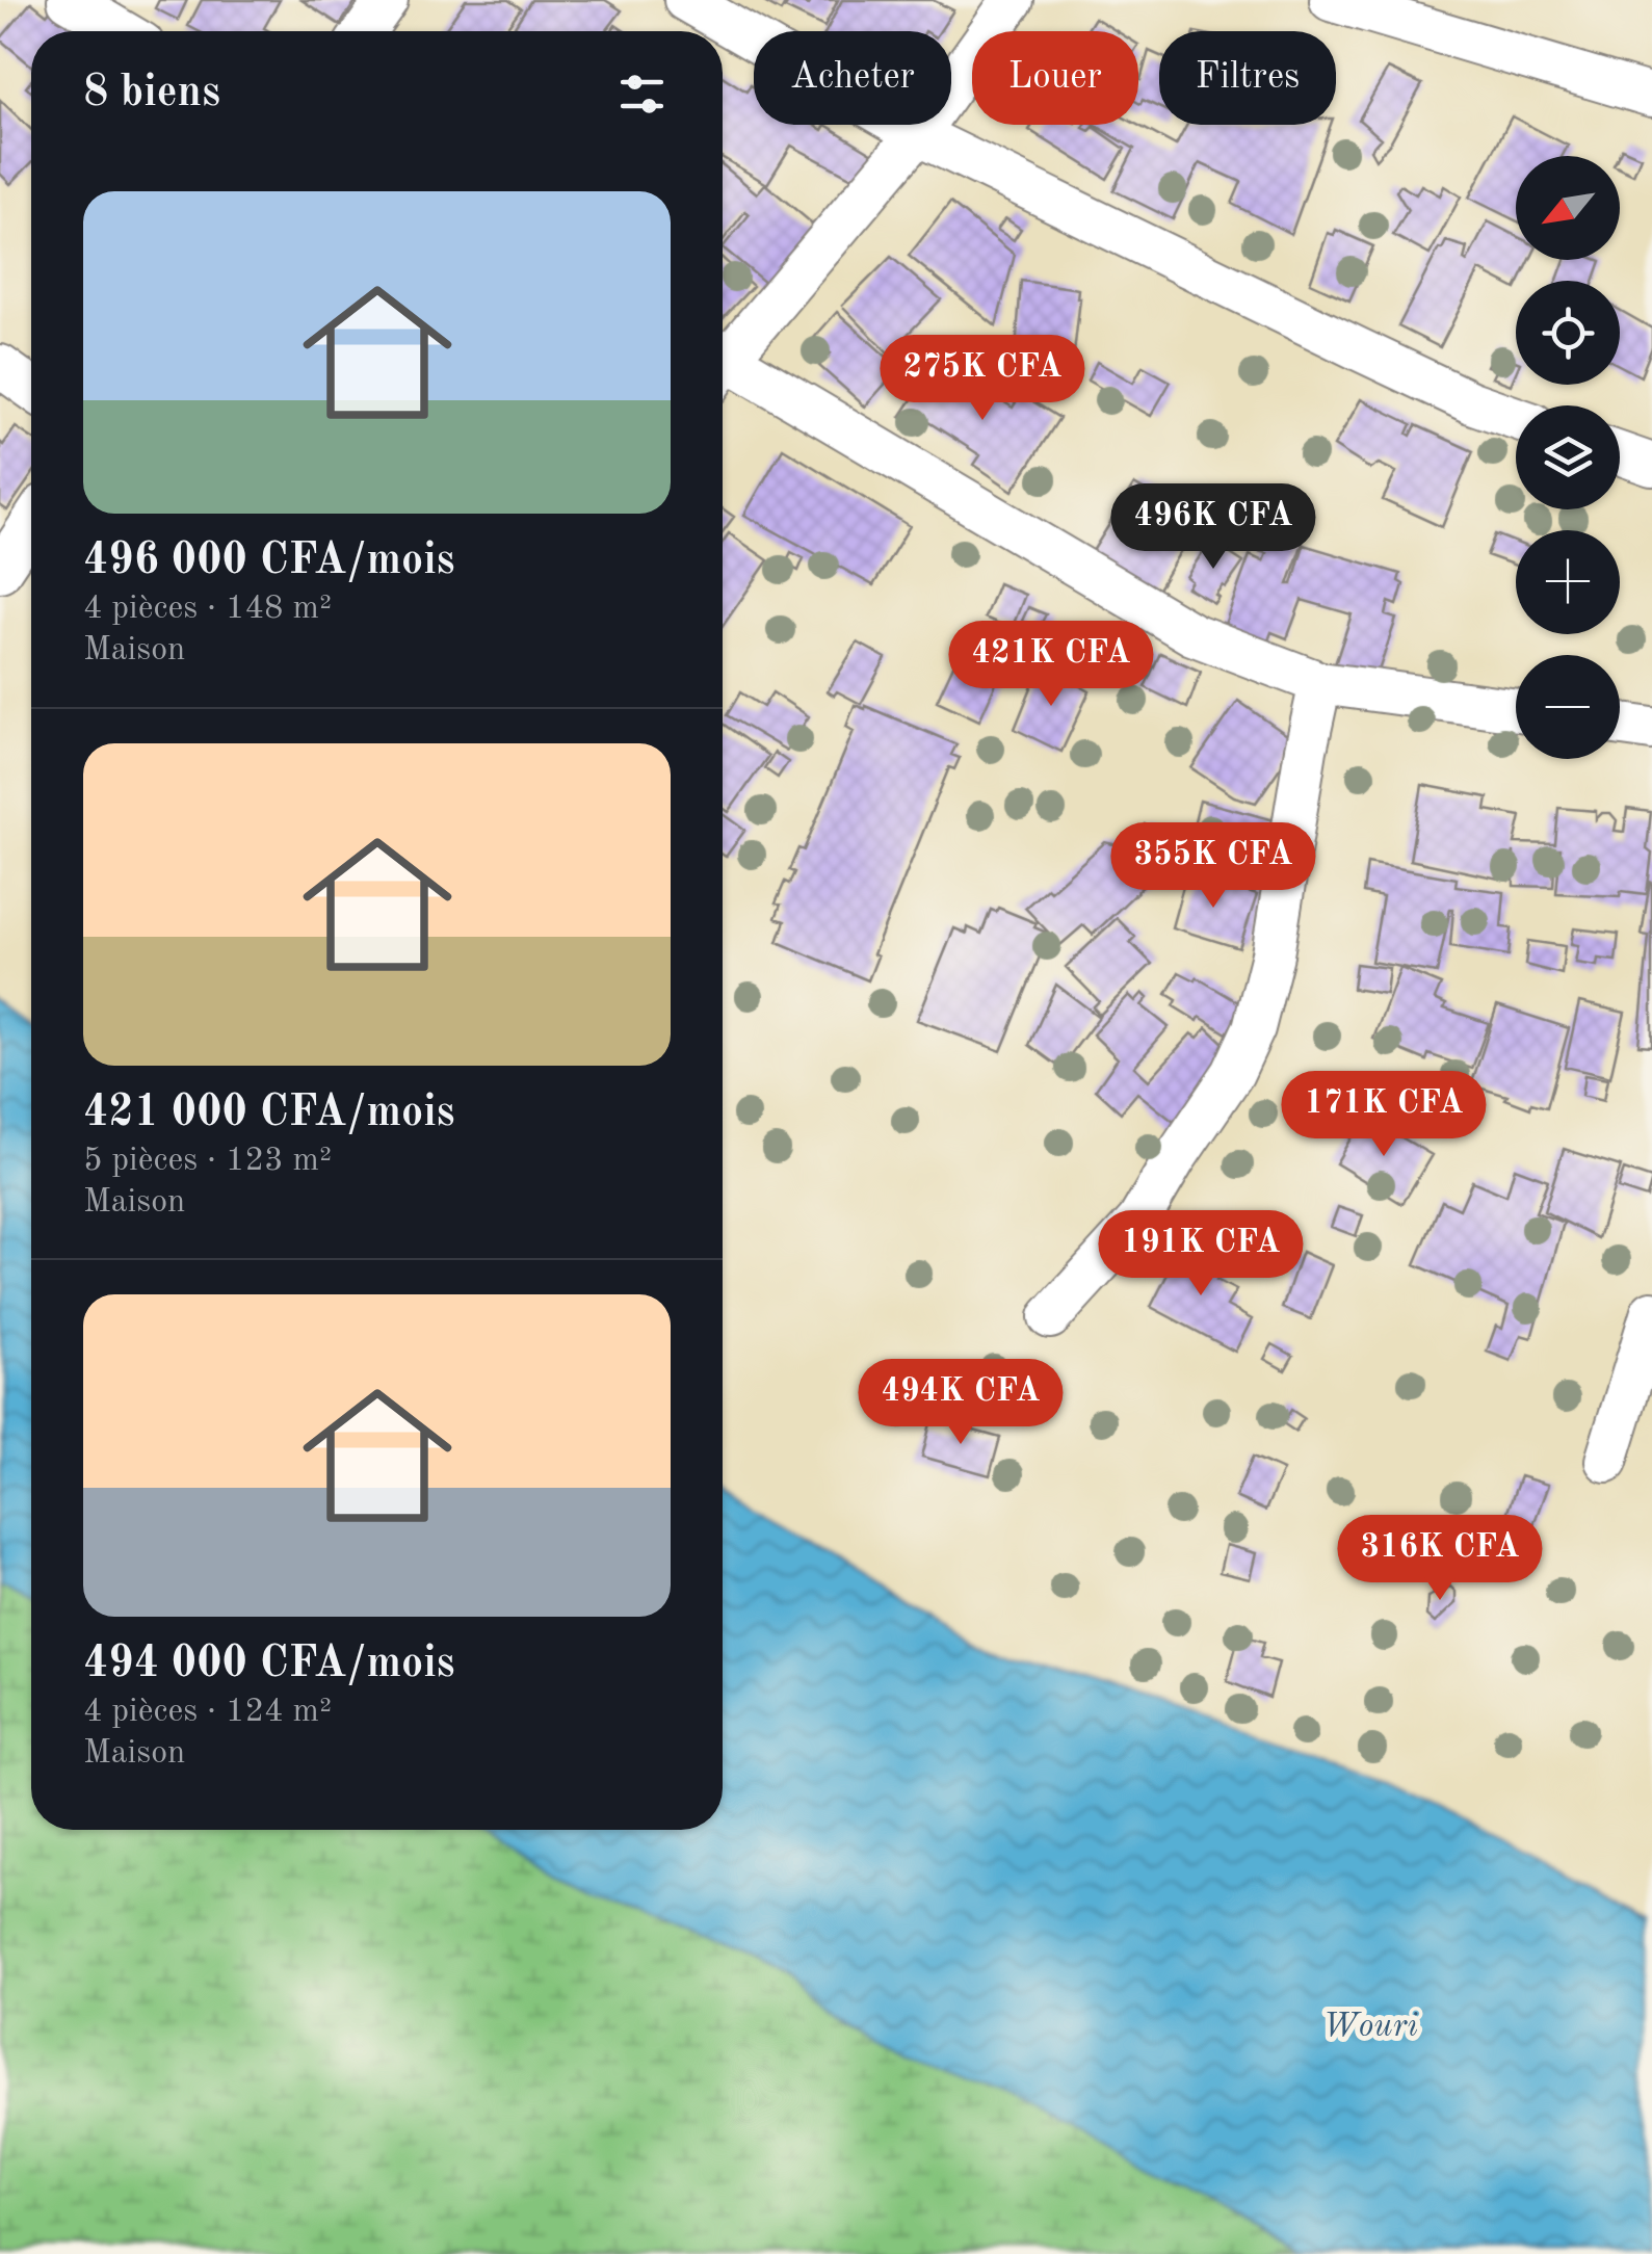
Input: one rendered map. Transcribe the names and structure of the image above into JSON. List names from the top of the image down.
{
  "water": ["Wouri"],
  "north": "bottom left",
  "page": {
    "chip": ["Acheter", "Louer", "Filtres"],
    "heading": "8 biens",
    "map_buttons": ["+", "−"],
    "list": [
      {
        "name": "496 000 CFA/mois",
        "note": "4 pièces · 148 m² · Maison"
      },
      {
        "name": "421 000 CFA/mois",
        "note": "5 pièces · 123 m² · Maison"
      },
      {
        "name": "494 000 CFA/mois",
        "note": "4 pièces · 124 m² · Maison"
      }
    ],
    "price": [
      "275K CFA",
      "496K CFA",
      "421K CFA",
      "355K CFA",
      "171K CFA",
      "191K CFA",
      "494K CFA",
      "316K CFA"
    ]
  }
}
